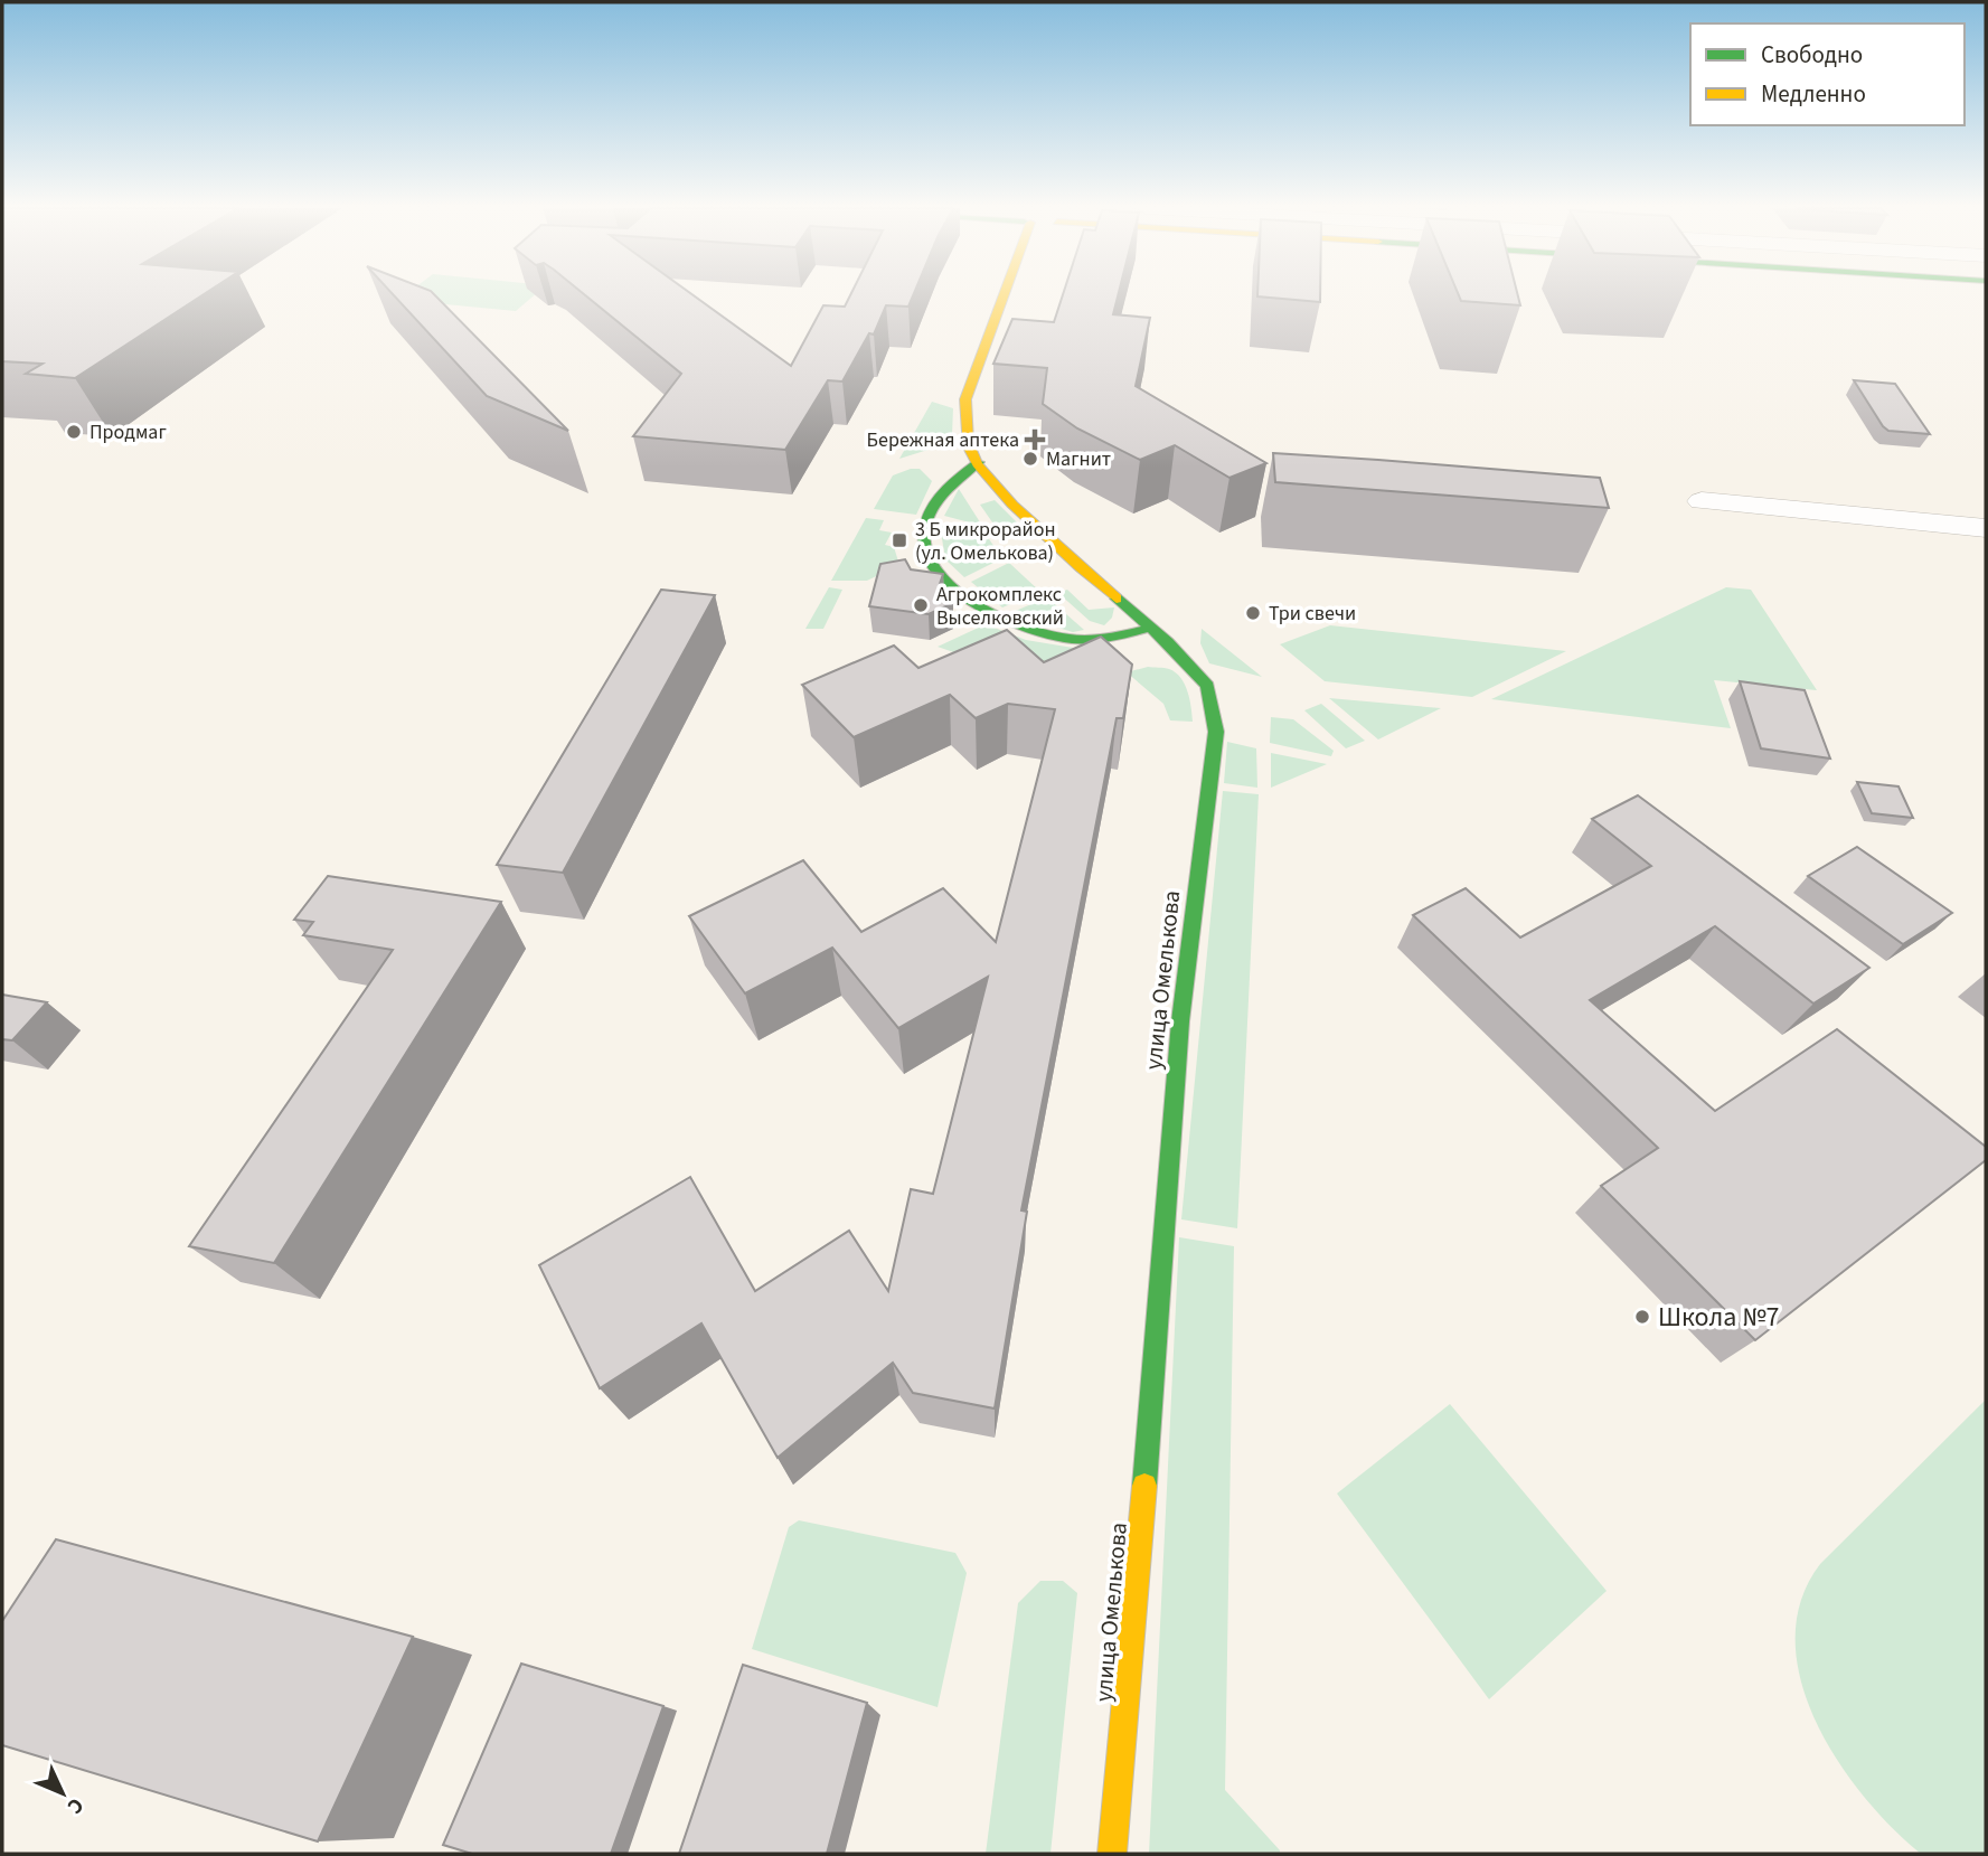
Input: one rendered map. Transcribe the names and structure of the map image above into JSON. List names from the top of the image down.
{
  "streets": {
    "street": ["улица Омелькова"]
  },
  "places": {
    "other": [
      "Продмаг",
      "Магнит",
      "Агрокомплекс Выселковский",
      "Три свечи",
      "Школа №7"
    ],
    "health": ["Бережная аптека"],
    "transit": ["3 Б микрорайон (ул. Омелькова)"]
  },
  "legend": ["Свободно", "Медленно"],
  "north": "bottom right"
}
